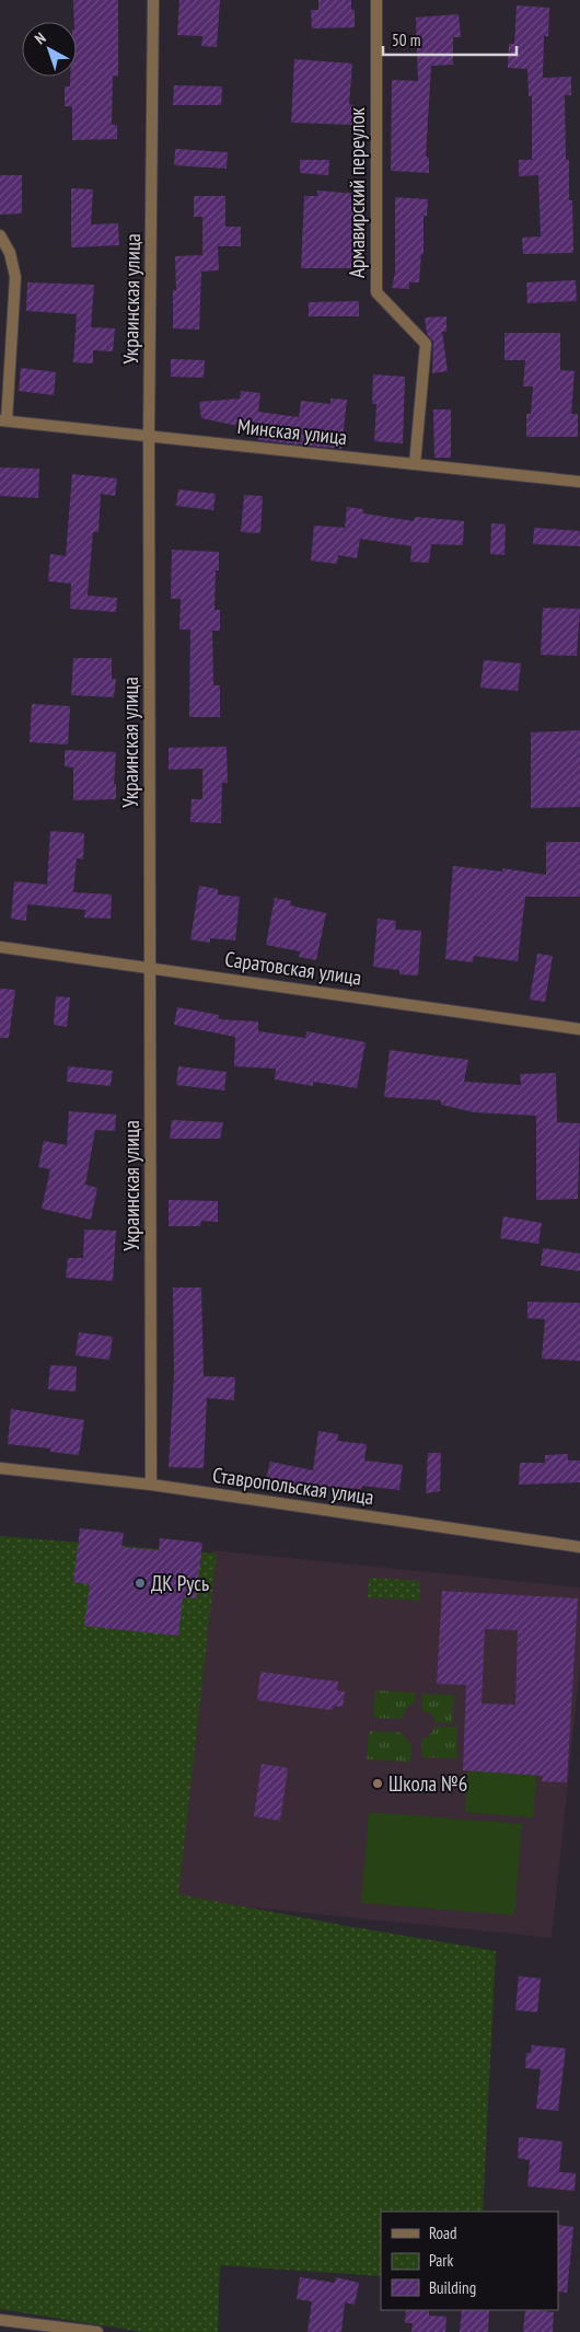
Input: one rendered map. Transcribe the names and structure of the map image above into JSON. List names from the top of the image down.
{
  "streets": {
    "street": [
      "Армавирский переулок",
      "Украинская улица",
      "Минская улица",
      "Саратовская улица",
      "Ставропольская улица"
    ]
  },
  "crossings": [
    ["Армавирский переулок", "Минская улица"],
    ["Украинская улица", "Минская улица"],
    ["Украинская улица", "Саратовская улица"],
    ["Украинская улица", "Ставропольская улица"]
  ],
  "places": ["ДК Русь", "Школа №6"],
  "legend": ["Road", "Park", "Building"],
  "scale_bar": "50 m",
  "north": "top left"
}
